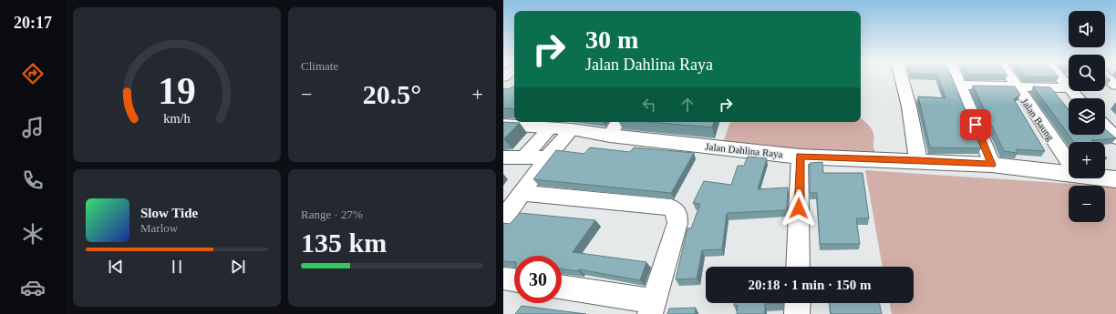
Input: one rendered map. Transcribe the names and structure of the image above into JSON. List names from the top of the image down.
{
  "streets": {
    "street": ["Jalan Baung", "Jalan Dahlina Raya"]
  },
  "page": {
    "tabs": "20:17",
    "tile": [
      "Climate",
      ["Range · 27%", "135 km"]
    ],
    "map_buttons": ["+", "−"],
    "turn": ["30 m", "Jalan Dahlina Raya"],
    "heat": ["−", "20.5°", "+"],
    "song": ["Slow Tide", "Marlow"],
    "limit": "30",
    "trip": "20:18 · 1 min · 150 m",
    "gauge": ["19", "km/h"]
  }
}
